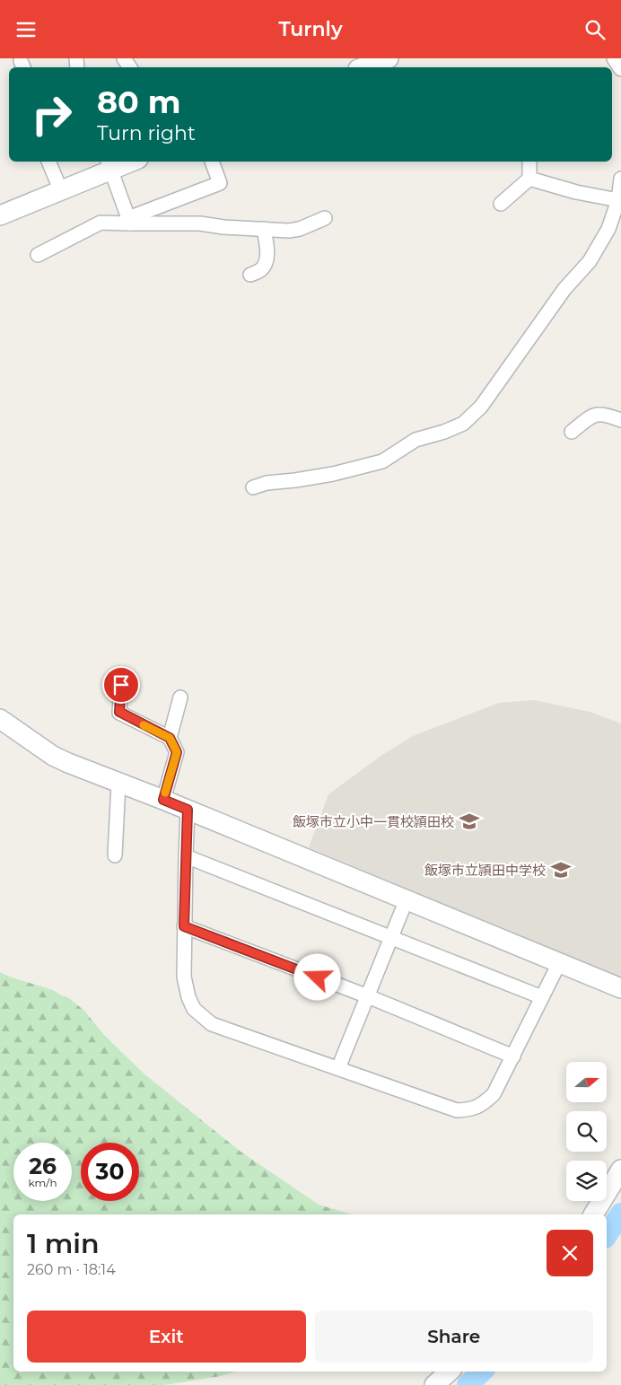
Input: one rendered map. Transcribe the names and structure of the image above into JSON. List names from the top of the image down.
{
  "places": {
    "school or university": ["飯塚市立小中一貫校頴田校", "飯塚市立頴田中学校"]
  },
  "north": "right",
  "page": {
    "header": "Turnly",
    "turn": ["80 m", "Turn right"],
    "speed": "26 km/h",
    "limit": "30",
    "heading": ["1 min", "260 m · 18:14"],
    "buttons": ["Exit", "Share"]
  }
}
